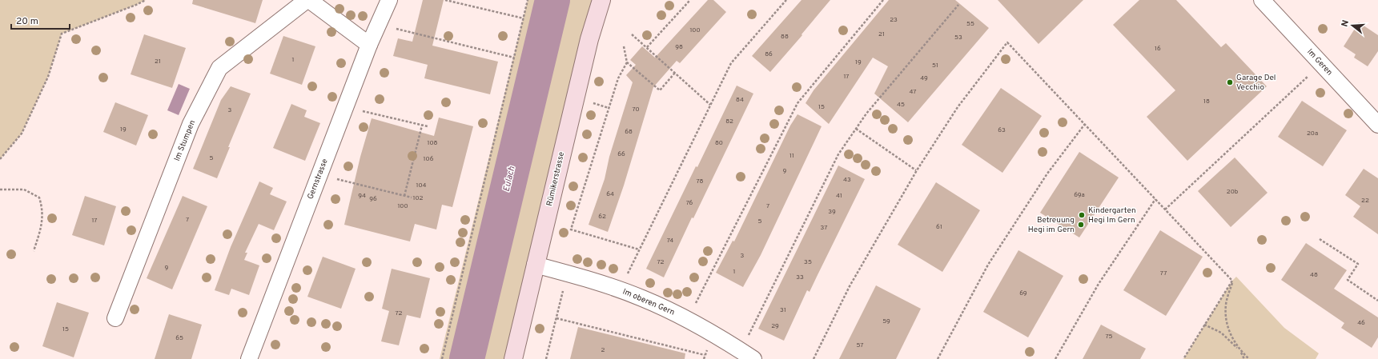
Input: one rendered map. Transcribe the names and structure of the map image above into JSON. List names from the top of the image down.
{
  "streets": {
    "main road": ["Rümikerstrasse"],
    "street": [
      "Im Geren",
      "Im Stumpen",
      "Gernstrasse",
      "Im oberen Gern"
    ]
  },
  "crossings": [
    ["Im Stumpen", "Gernstrasse"],
    ["Rümikerstrasse", "Im oberen Gern"]
  ],
  "water": ["Eulach"],
  "places": ["Garage Del Vecchio", "Kindergarten Hegi Im Gern", "Betreuung Hegi im Gern"],
  "house_numbers": [
    "23",
    "55",
    "100",
    "21",
    "88",
    "53",
    "98",
    "16",
    "86",
    "1",
    "21",
    "19",
    "51",
    "17",
    "49",
    "47",
    "84",
    "18",
    "45",
    "15",
    "70",
    "3",
    "82",
    "19",
    "63",
    "68",
    "20a",
    "108",
    "80",
    "66",
    "11",
    "5",
    "106",
    "9",
    "43",
    "78",
    "104",
    "20b",
    "64",
    "69a",
    "94",
    "41",
    "102",
    "96",
    "22",
    "76",
    "100",
    "7",
    "39",
    "62",
    "7",
    "17",
    "5",
    "61",
    "37",
    "74",
    "3",
    "72",
    "35",
    "9",
    "1",
    "77",
    "48",
    "33",
    "69",
    "31",
    "72",
    "59",
    "46",
    "29",
    "15",
    "75",
    "65",
    "57",
    "2"
  ],
  "scale_bar": "20 m",
  "north": "left"
}
